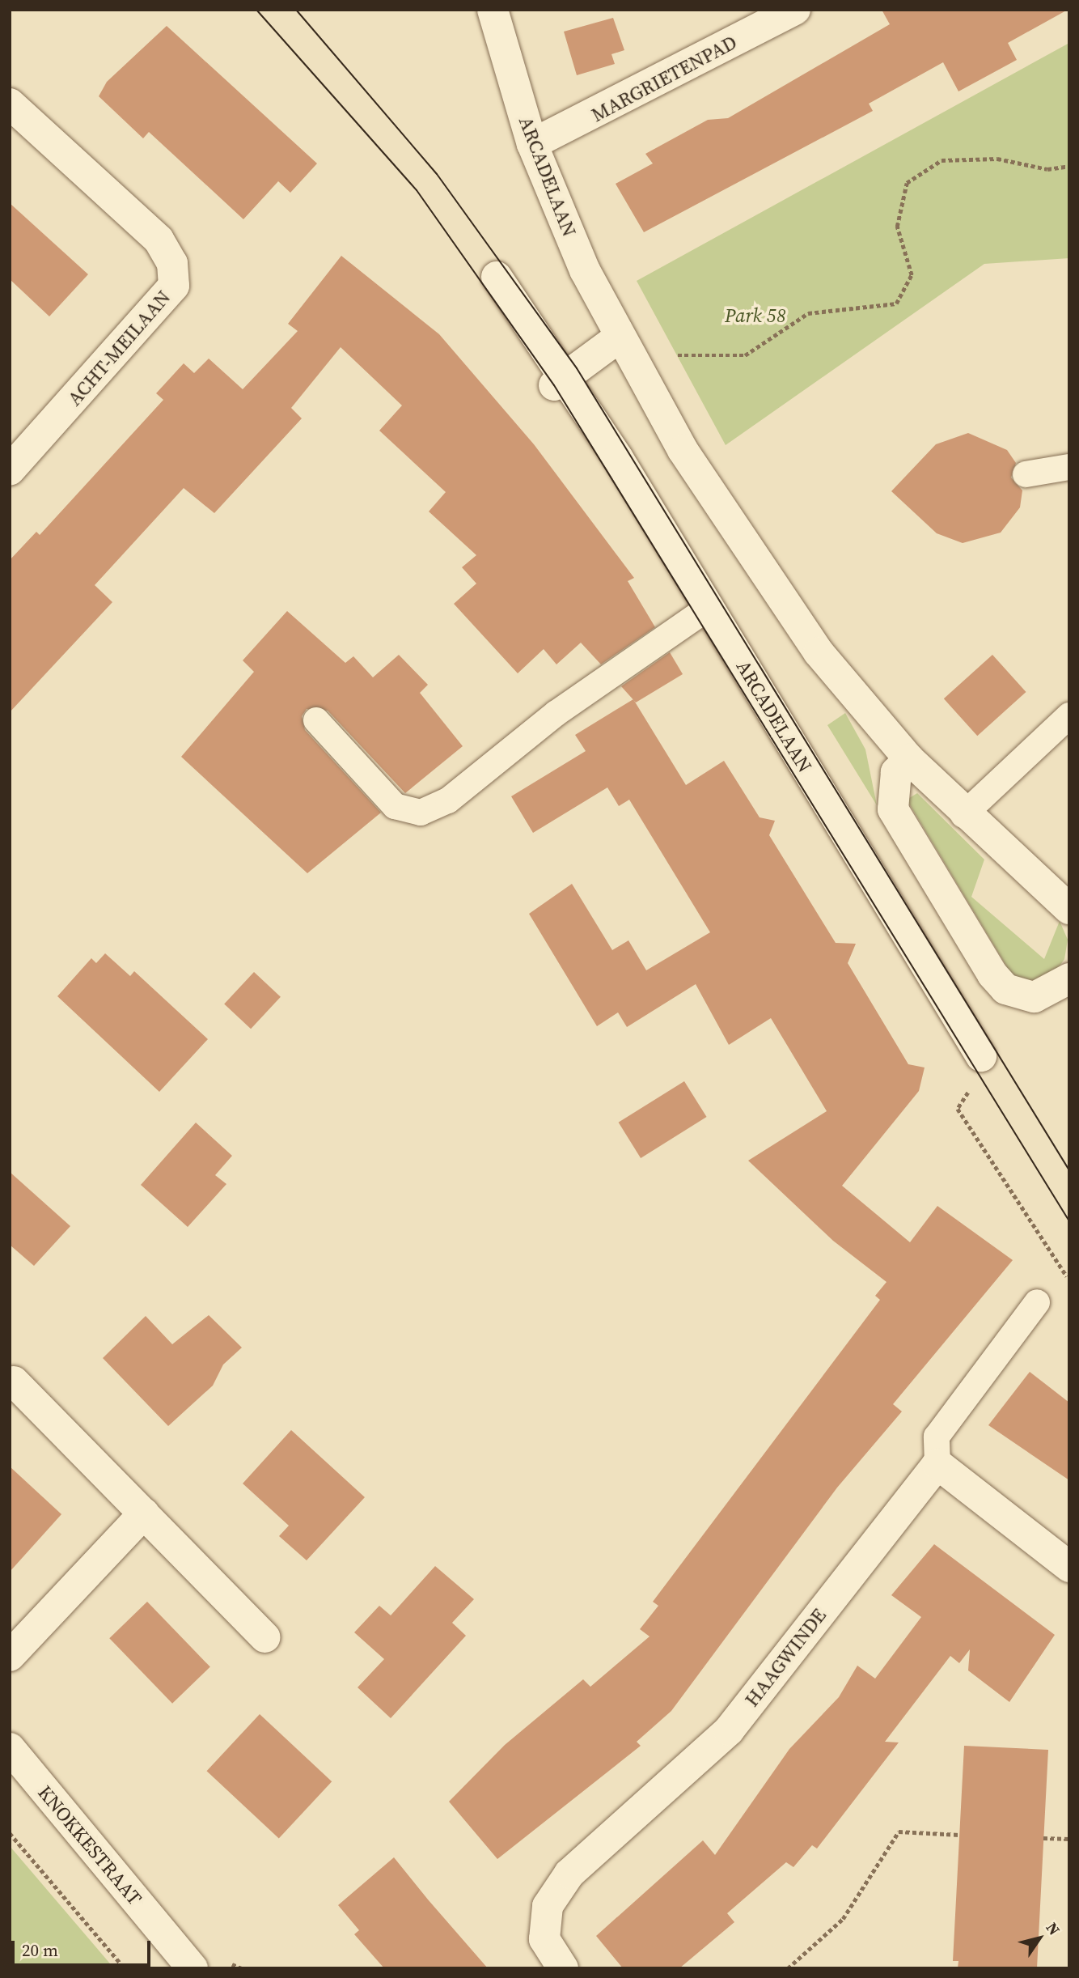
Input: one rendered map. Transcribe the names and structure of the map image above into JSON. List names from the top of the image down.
{
  "streets": {
    "street": [
      "MARGRIETENPAD",
      "ARCADELAAN",
      "ACHT-MEILAAN",
      "HAAGWINDE",
      "KNOKKESTRAAT"
    ]
  },
  "crossings": [
    ["MARGRIETENPAD", "ARCADELAAN"]
  ],
  "parks": ["Park 58"],
  "scale_bar": "20 m",
  "north": "top right"
}
